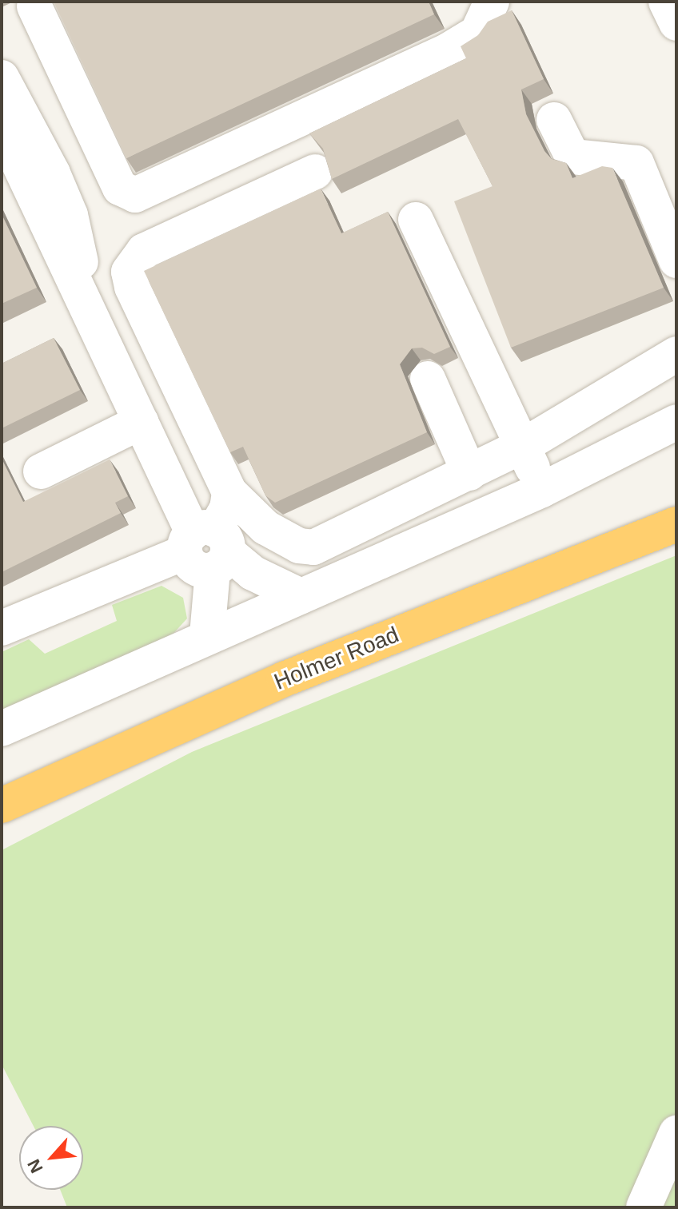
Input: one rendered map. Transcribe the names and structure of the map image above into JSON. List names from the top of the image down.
{
  "streets": {
    "highway": ["Holmer Road"]
  },
  "north": "bottom left"
}
